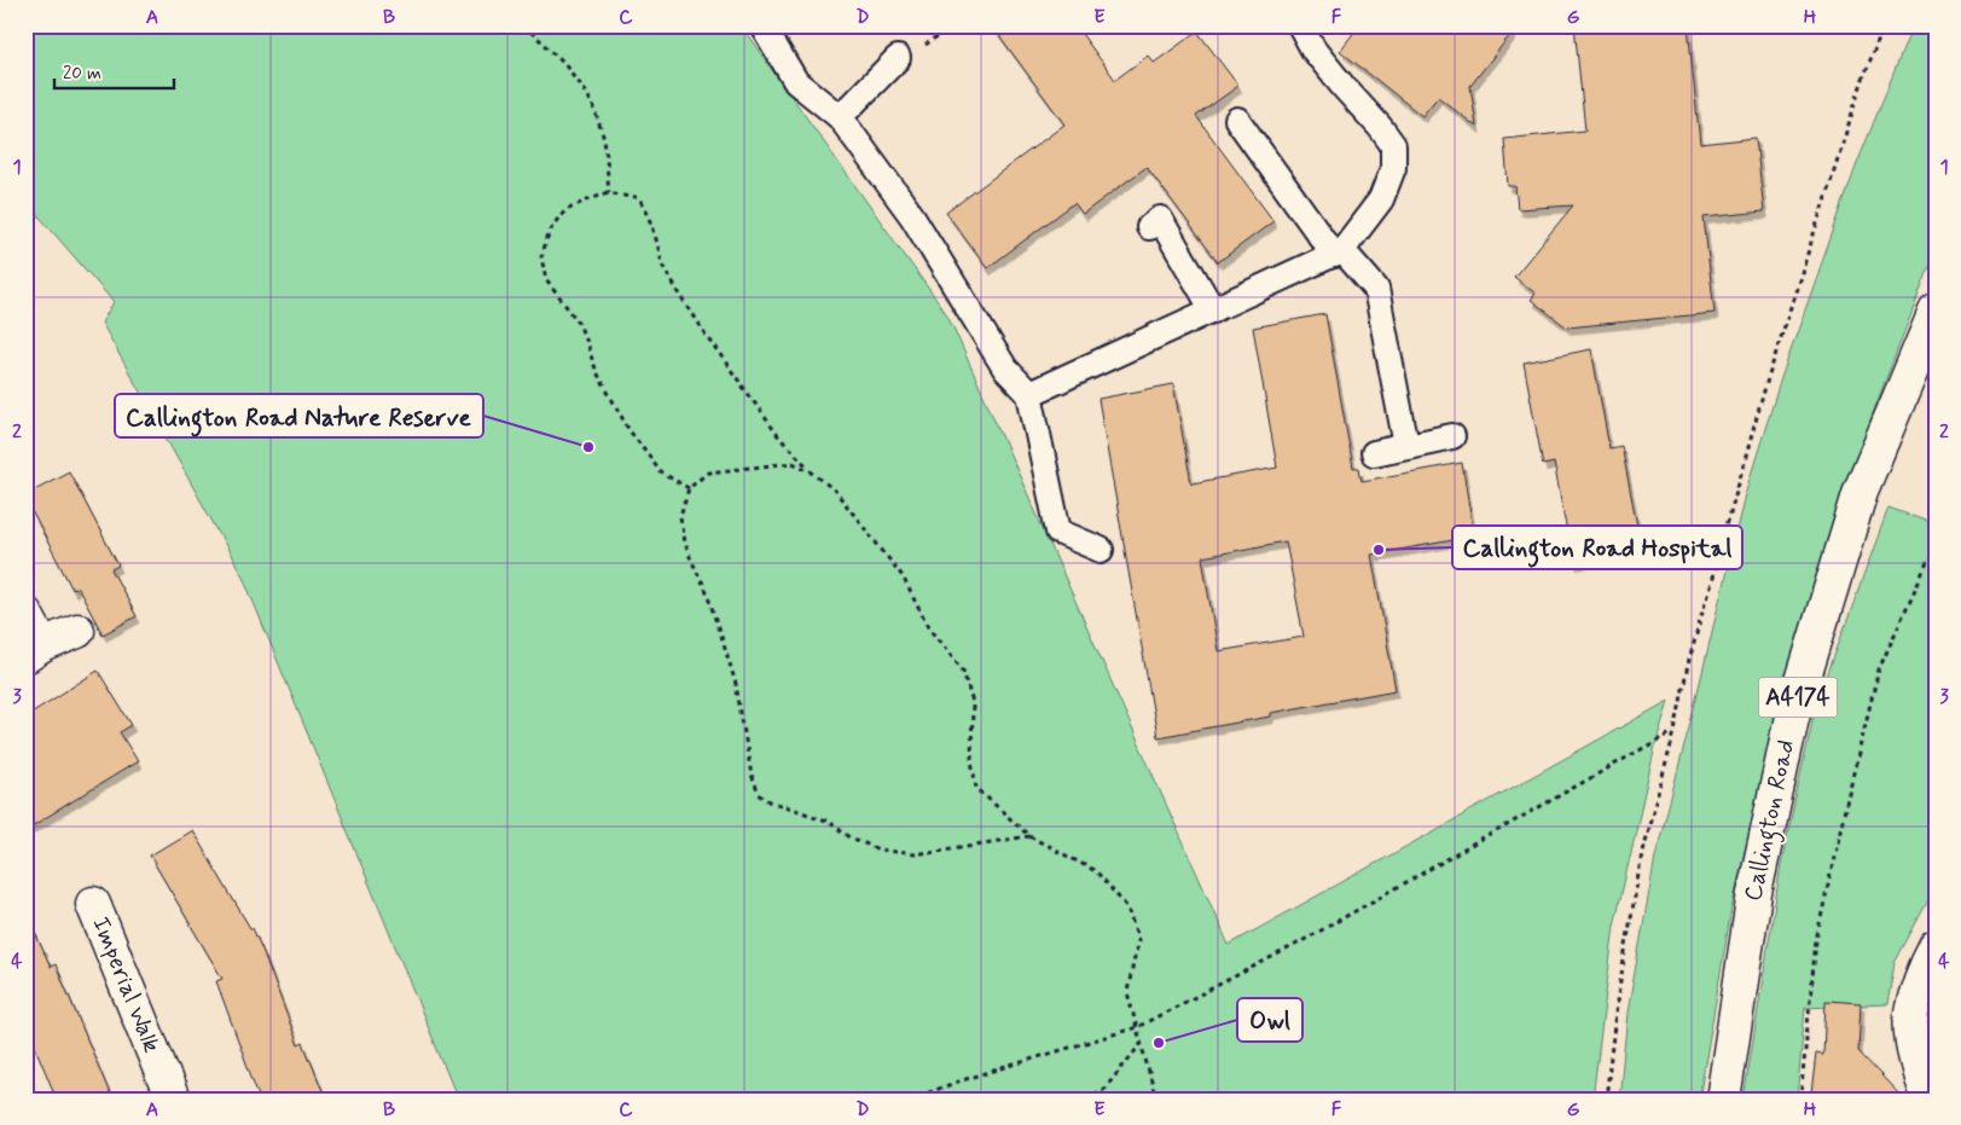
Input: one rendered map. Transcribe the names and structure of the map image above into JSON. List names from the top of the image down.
{
  "streets": {
    "main road": ["A4174", "Callington Road", "Imperial Walk"]
  },
  "places": ["Callington Road Nature Reserve", "Callington Road Hospital", "Owl"],
  "scale_bar": "20 m",
  "grid": {
    "columns": [
      "A",
      "B",
      "C",
      "D",
      "E",
      "F",
      "G",
      "H"
    ],
    "rows": [
      "1",
      "2",
      "3",
      "4"
    ]
  }
}
